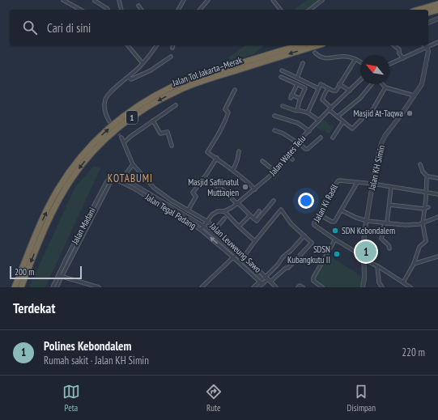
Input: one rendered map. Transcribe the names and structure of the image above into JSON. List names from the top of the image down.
{
  "streets": {
    "highway": ["Jalan Tol Jakarta–Merak", "1"],
    "street": [
      "Jalan Wates Telu",
      "Jalan KH Simin",
      "Jalan Ki Radil",
      "Jalan Tegal Padang",
      "Jalan Madani",
      "Jalan Leuweung Sawo"
    ]
  },
  "crossings": [
    ["Jalan Wates Telu", "Jalan Tegal Padang"],
    ["Jalan Wates Telu", "Jalan Leuweung Sawo"],
    ["Jalan KH Simin", "Jalan Ki Radil"]
  ],
  "districts": ["KOTABUMI"],
  "places": [
    "Masjid At-Taqwa",
    "Masjid Safiinatul Muttaqien",
    "SDN Kebondalem",
    "SDSN Kubangkutu II"
  ],
  "scale_bar": "200 m",
  "north": "top left",
  "page": {
    "search": "Cari di sini",
    "pins": "1",
    "scale": "200 m",
    "heading": "Terdekat",
    "list": [
      {
        "mark": "1",
        "name": "Polines Kebondalem",
        "note": "Rumah sakit · Jalan KH Simin",
        "value": "220 m"
      }
    ],
    "nav": ["Peta", "Rute", "Disimpan"]
  }
}
